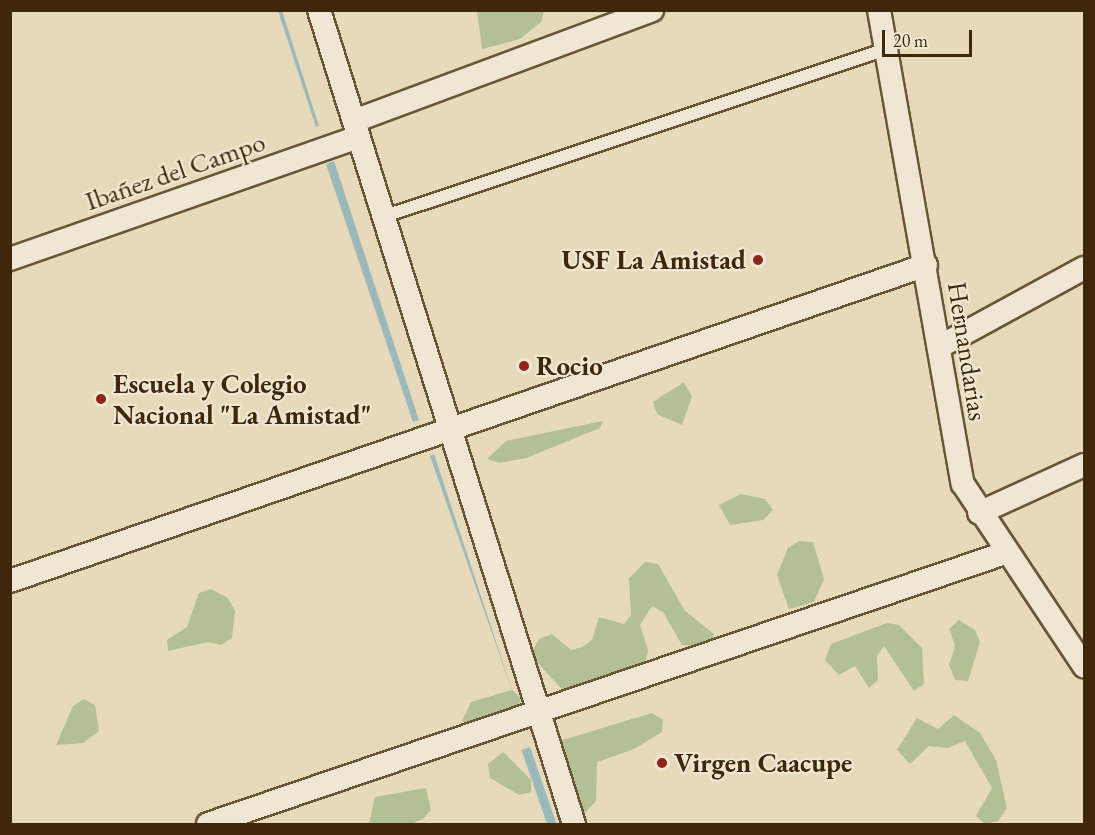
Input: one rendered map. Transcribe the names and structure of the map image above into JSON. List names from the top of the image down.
{
  "streets": {
    "street": ["Ibañez del Campo", "Hernandarias"]
  },
  "places": [
    "USF La Amistad",
    "Rocio",
    "Escuela y Colegio Nacional \"La Amistad\"",
    "Virgen Caacupe"
  ],
  "scale_bar": "20 m"
}
